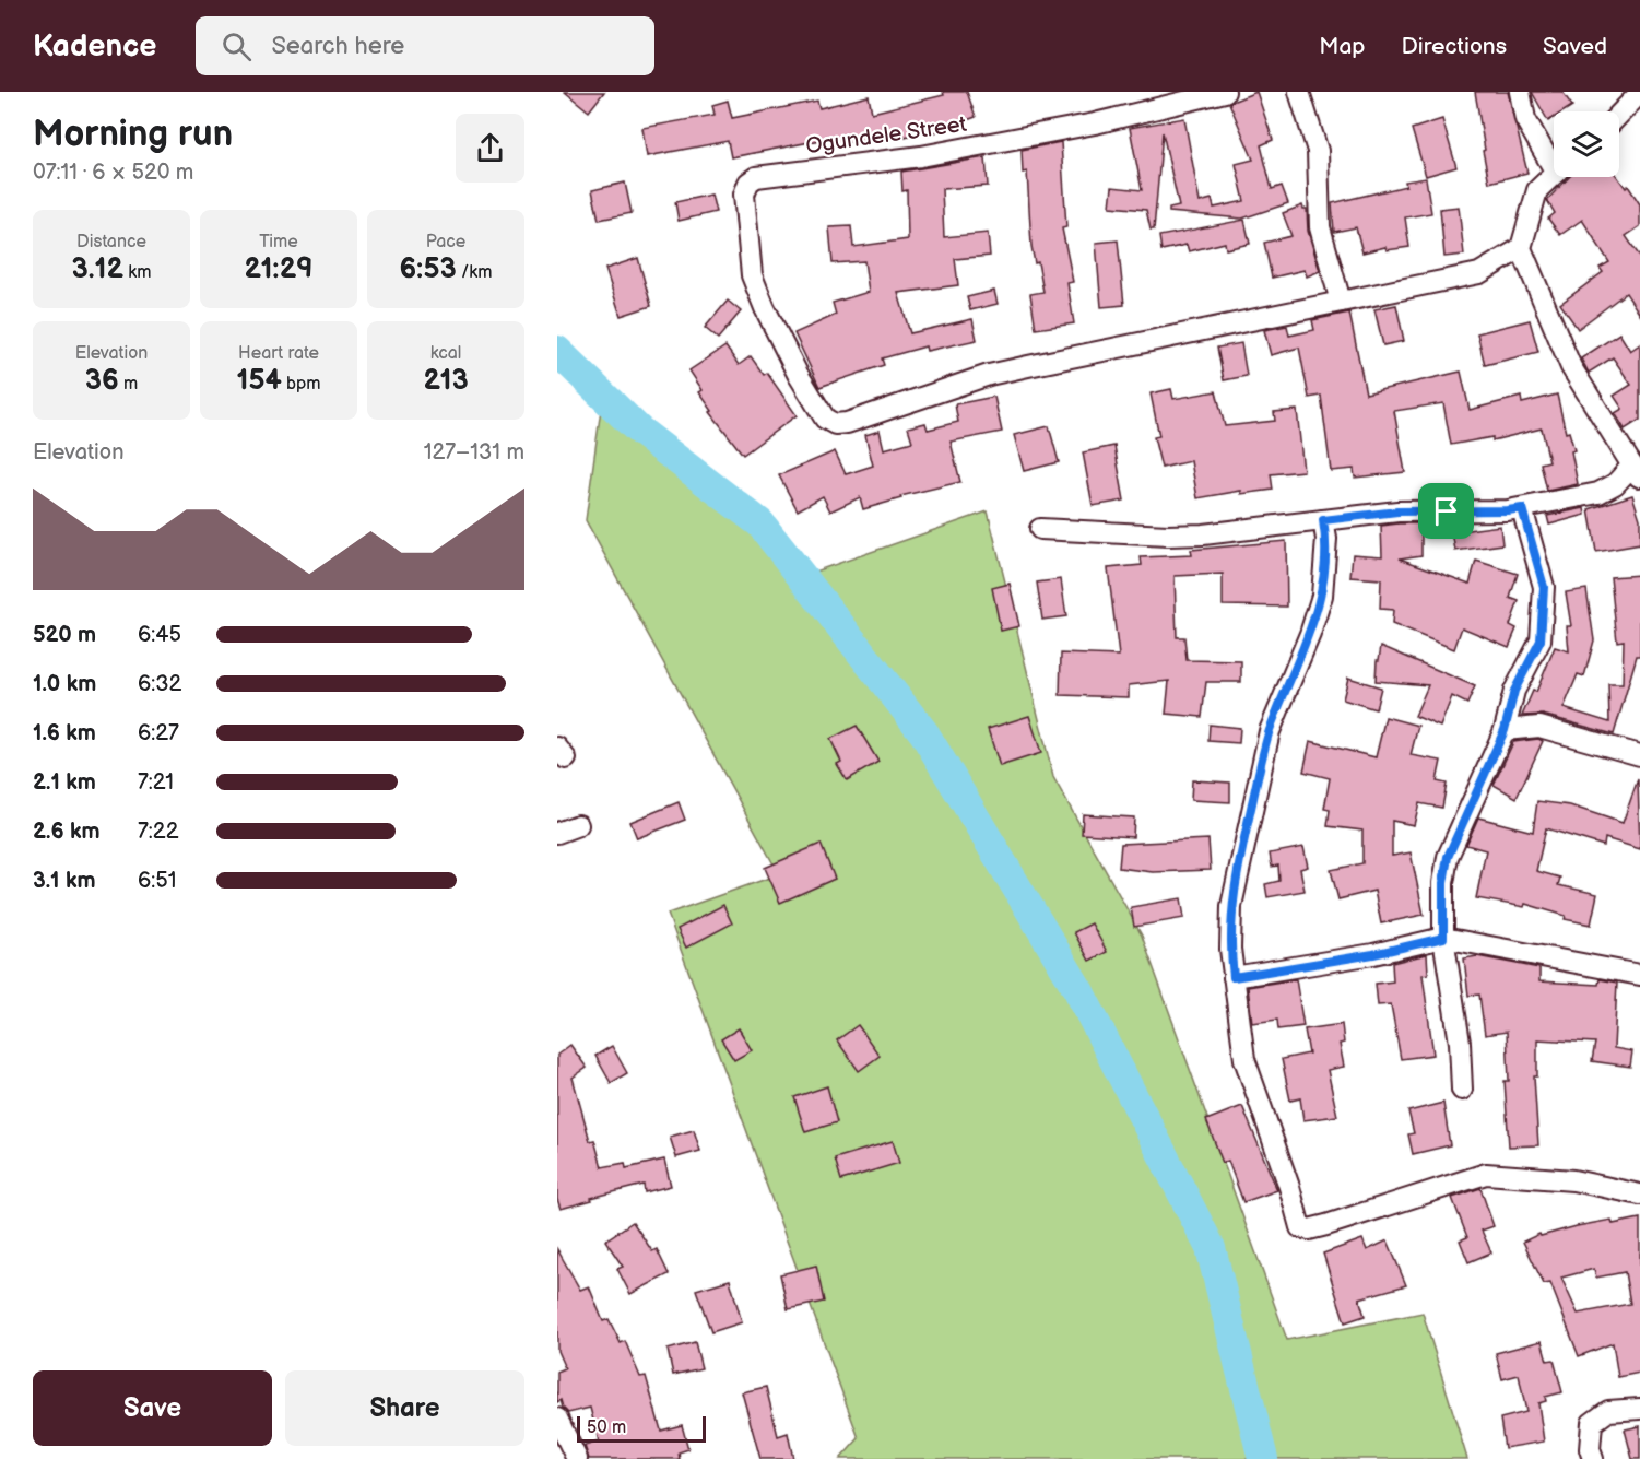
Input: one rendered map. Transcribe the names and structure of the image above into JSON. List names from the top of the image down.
{
  "streets": {
    "street": ["Ogundele Street"]
  },
  "scale_bar": "50 m",
  "page": {
    "header": "Kadence",
    "search": "Search here",
    "nav": ["Map", "Directions", "Saved"],
    "heading": ["Morning run", "07:11 · 6 × 520 m"],
    "stats": [
      ["Distance", "3.12 km"],
      ["Time", "21:29"],
      ["Pace", "6:53 /km"],
      ["Elevation", "36 m"],
      ["Heart rate", "154 bpm"],
      ["kcal", "213"]
    ],
    "chart": ["Elevation", "127–131 m"],
    "list": [
      {
        "name": "520 m",
        "note": "6:45"
      },
      {
        "name": "1.0 km",
        "note": "6:32"
      },
      {
        "name": "1.6 km",
        "note": "6:27"
      },
      {
        "name": "2.1 km",
        "note": "7:21"
      },
      {
        "name": "2.6 km",
        "note": "7:22"
      },
      {
        "name": "3.1 km",
        "note": "6:51"
      }
    ],
    "buttons": ["Save", "Share"],
    "scale": "50 m"
  }
}
